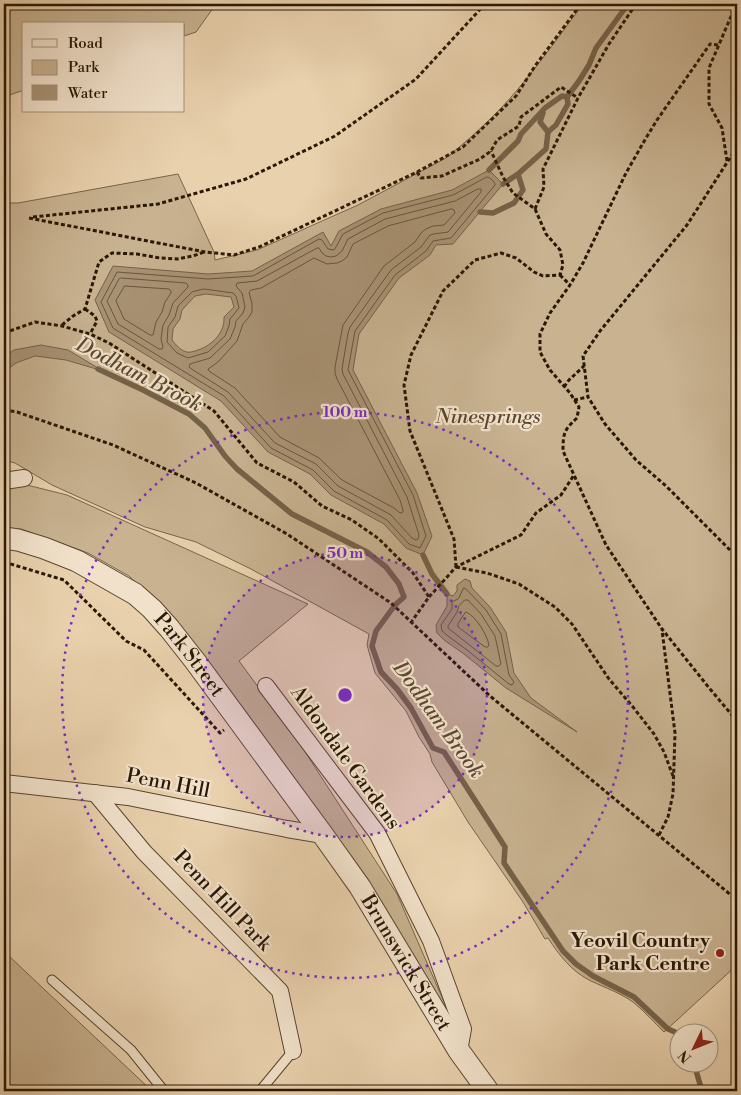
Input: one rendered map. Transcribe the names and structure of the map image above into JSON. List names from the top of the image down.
{
  "streets": {
    "street": [
      "Park Street",
      "Aldondale Gardens",
      "Penn Hill",
      "Penn Hill Park",
      "Brunswick Street"
    ]
  },
  "crossings": [
    ["Park Street", "Penn Hill"],
    ["Park Street", "Brunswick Street"],
    ["Aldondale Gardens", "Brunswick Street"],
    ["Penn Hill", "Penn Hill Park"],
    ["Penn Hill", "Brunswick Street"]
  ],
  "water": ["Dodham Brook"],
  "parks": ["Ninesprings"],
  "places": ["Yeovil Country Park Centre"],
  "legend": ["Road", "Park", "Water"],
  "north": "bottom left",
  "rings": ["100 m", "50 m"]
}
